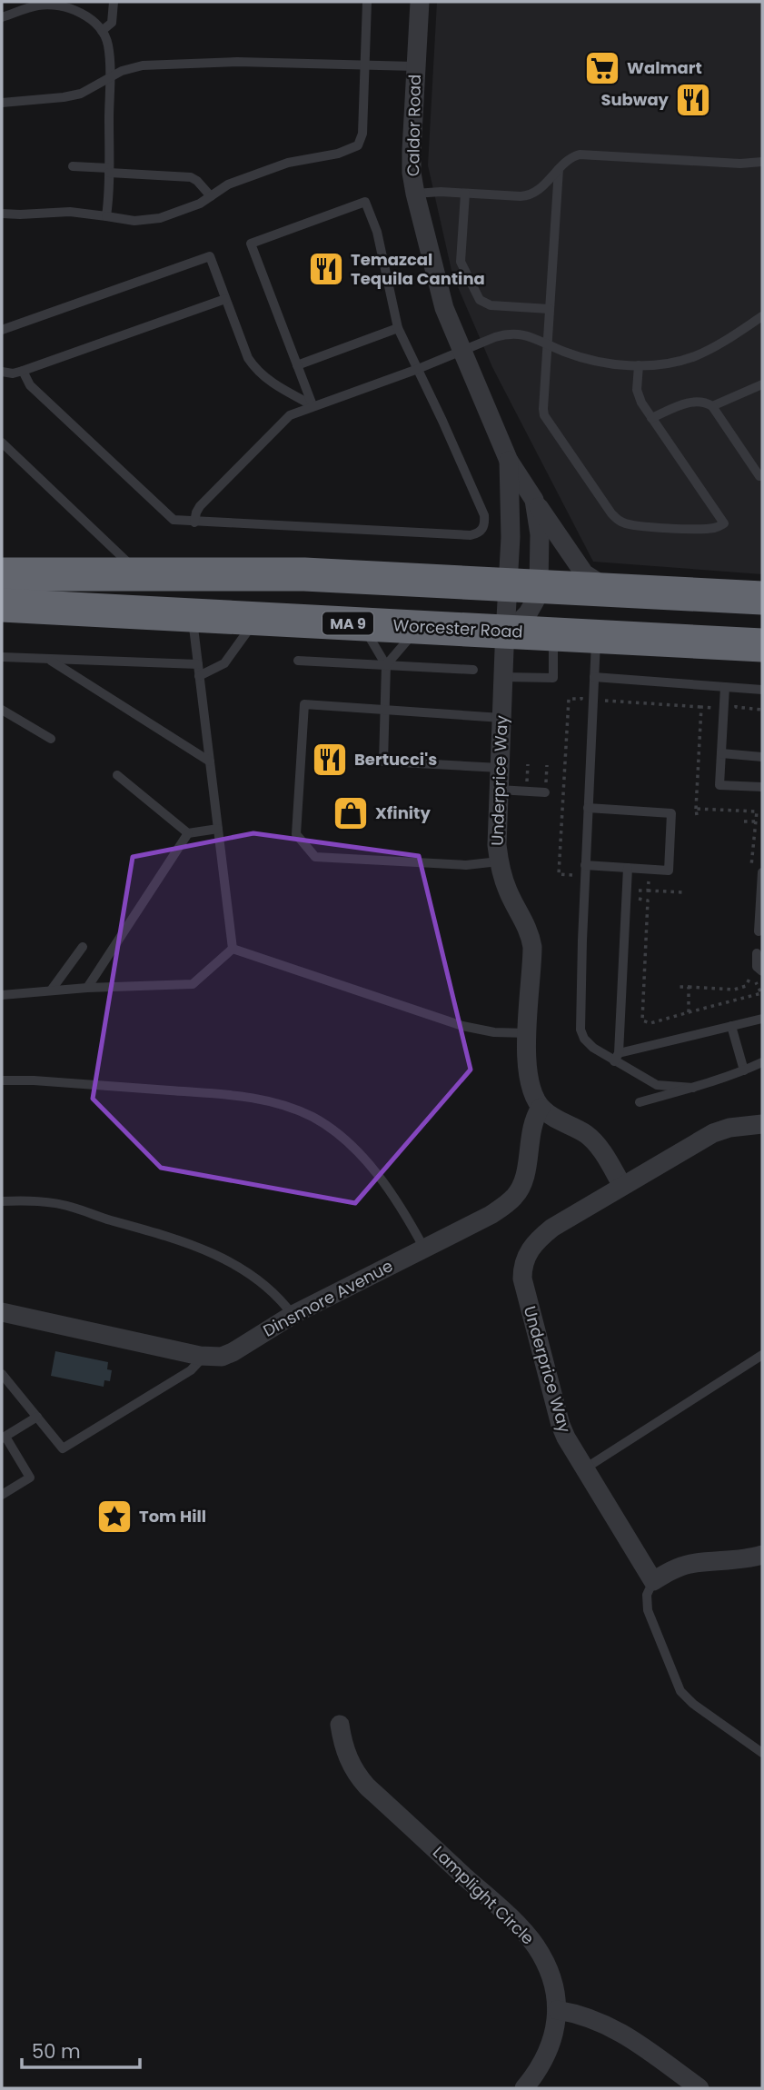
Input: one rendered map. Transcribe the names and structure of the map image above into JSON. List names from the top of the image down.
{
  "streets": {
    "highway": ["MA 9", "Worcester Road"],
    "street": [
      "Caldor Road",
      "Underprice Way",
      "Dinsmore Avenue",
      "Lamplight Circle"
    ]
  },
  "crossings": [
    ["Caldor Road", "Worcester Road"],
    ["Caldor Road", "Underprice Way"],
    ["Worcester Road", "Underprice Way"],
    ["Underprice Way", "Dinsmore Avenue"]
  ],
  "places": {
    "supermarket": ["Walmart"],
    "restaurant": ["Subway", "Temazcal Tequila Cantina", "Bertucci's"],
    "shop": ["Xfinity"],
    "place": ["Tom Hill"]
  },
  "scale_bar": "50 m"
}
